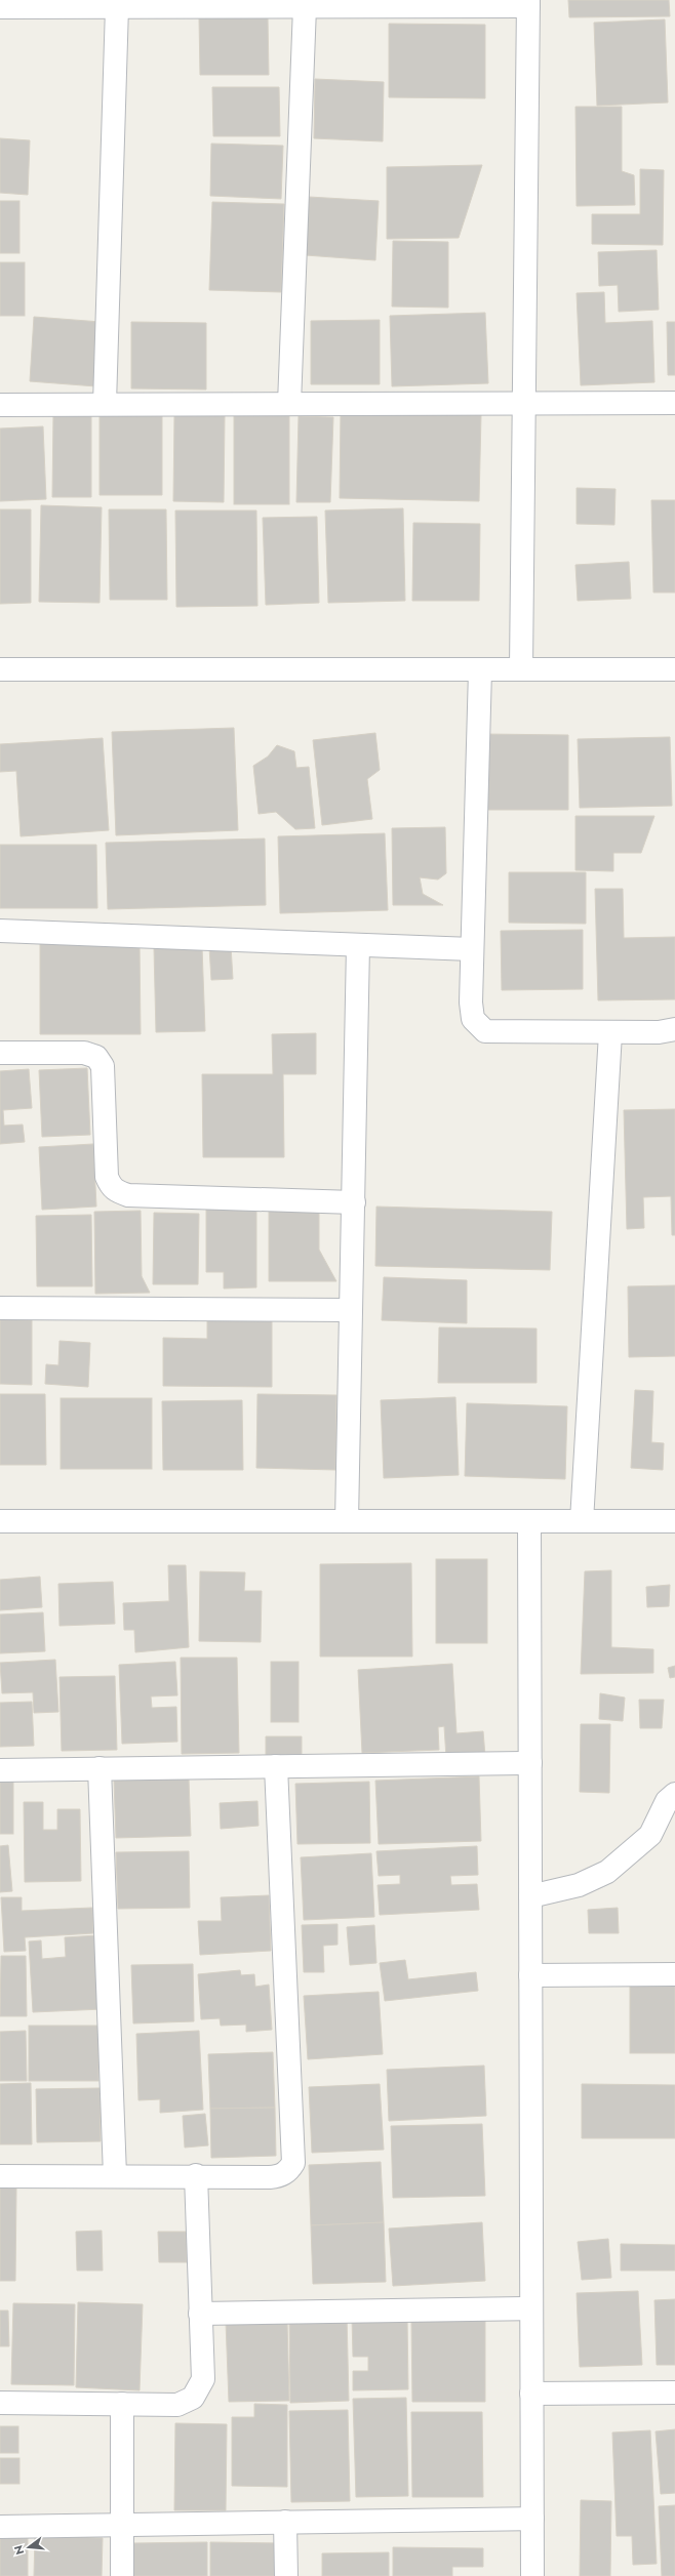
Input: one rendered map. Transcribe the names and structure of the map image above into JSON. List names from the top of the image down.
{
  "north": "left"
}
